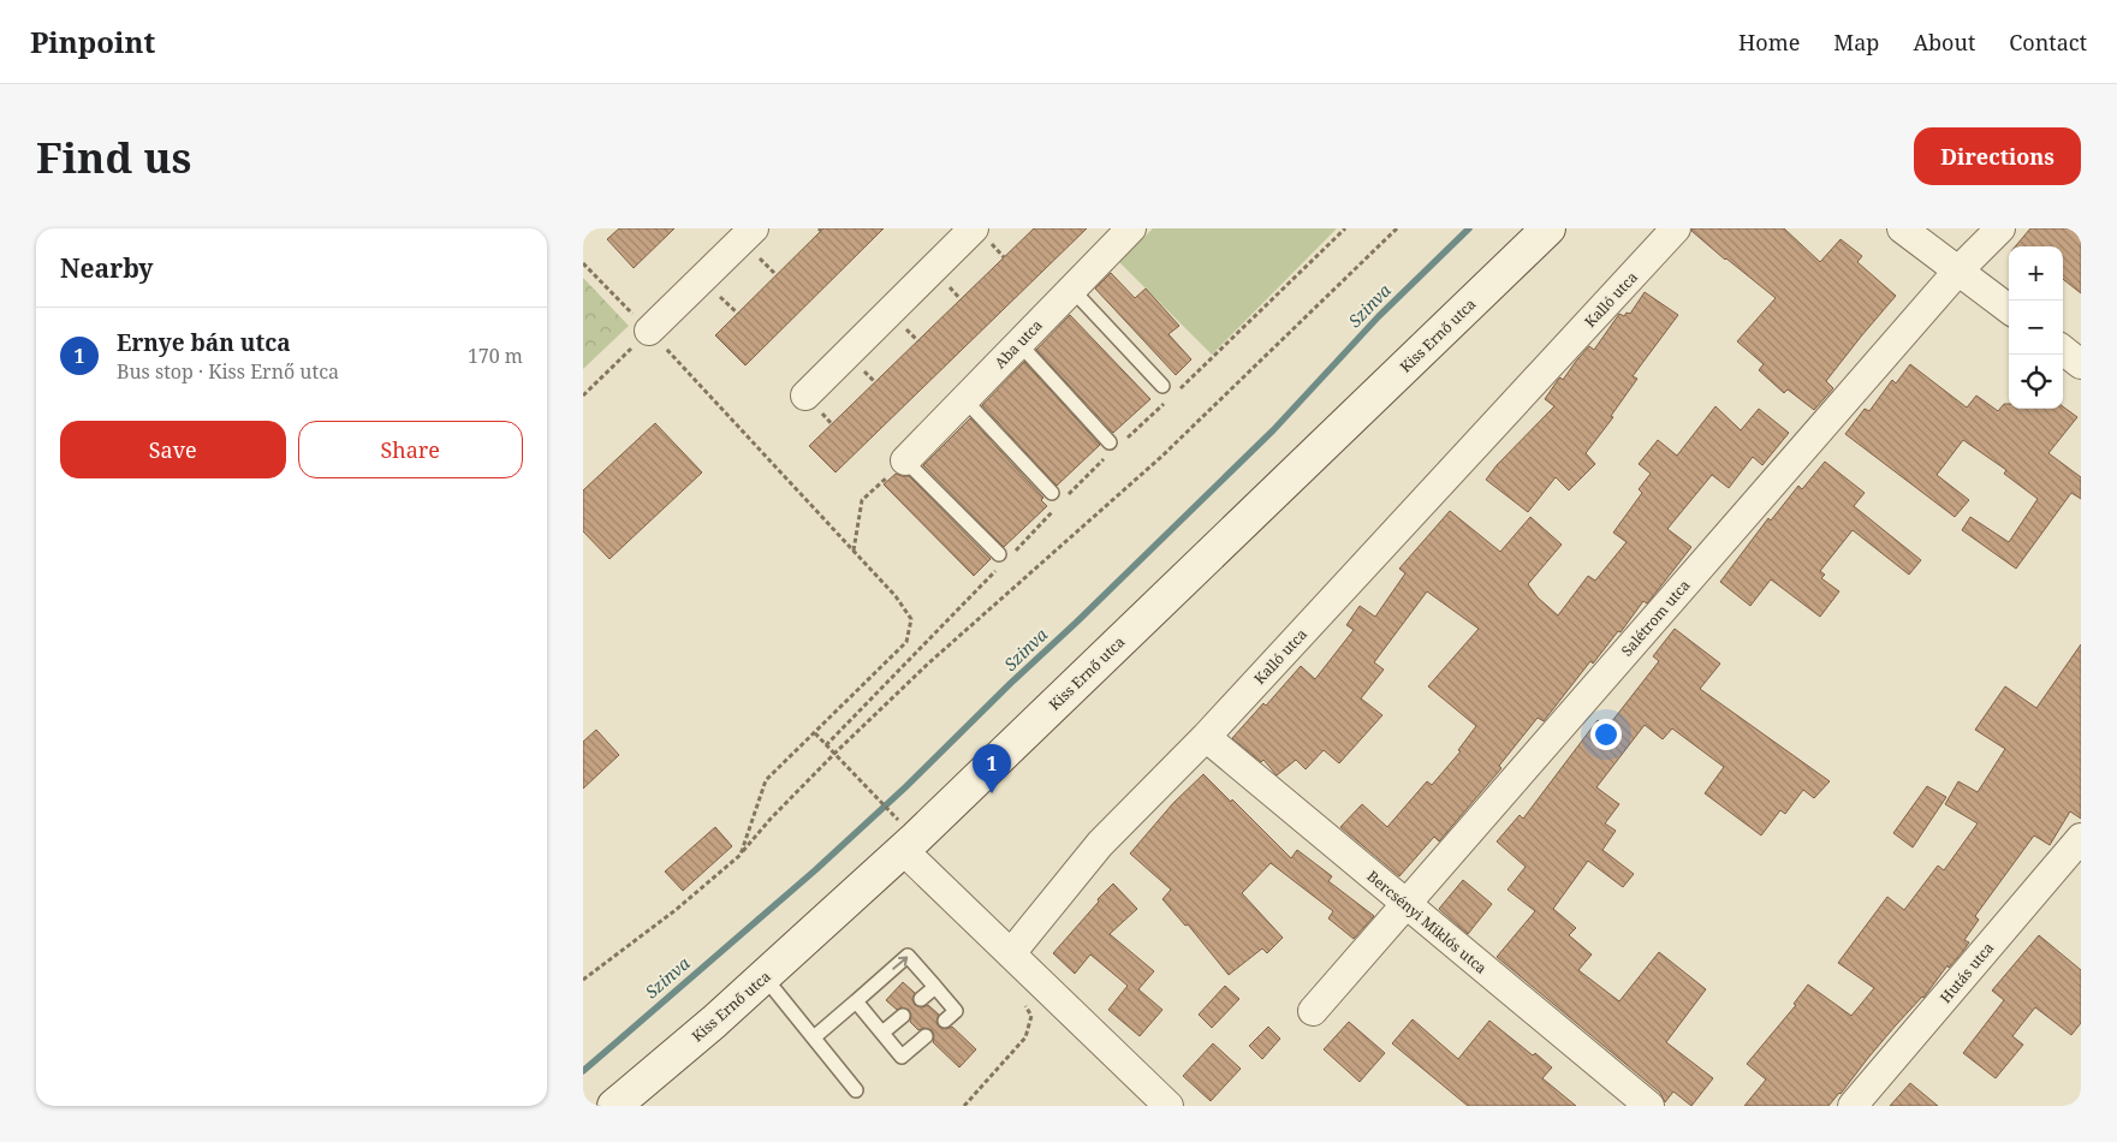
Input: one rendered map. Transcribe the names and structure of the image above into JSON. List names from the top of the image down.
{
  "streets": {
    "street": [
      "Kalló utca",
      "Kiss Ernő utca",
      "Aba utca",
      "Salétrom utca",
      "Bercsényi Miklós utca",
      "Hutás utca"
    ]
  },
  "crossings": [
    ["Kalló utca", "Bercsényi Miklós utca"],
    ["Salétrom utca", "Bercsényi Miklós utca"]
  ],
  "water": ["Szinva"],
  "page": {
    "header": "Pinpoint",
    "nav": [
      "Home",
      "Map",
      "About",
      "Contact"
    ],
    "buttons": [
      "Directions",
      ["Save", "Share"]
    ],
    "title": "Find us",
    "heading": "Nearby",
    "map_buttons": ["+", "−"],
    "list": [
      {
        "mark": "1",
        "name": "Ernye bán utca",
        "note": "Bus stop · Kiss Ernő utca",
        "value": "170 m"
      }
    ],
    "pins": "1"
  }
}
